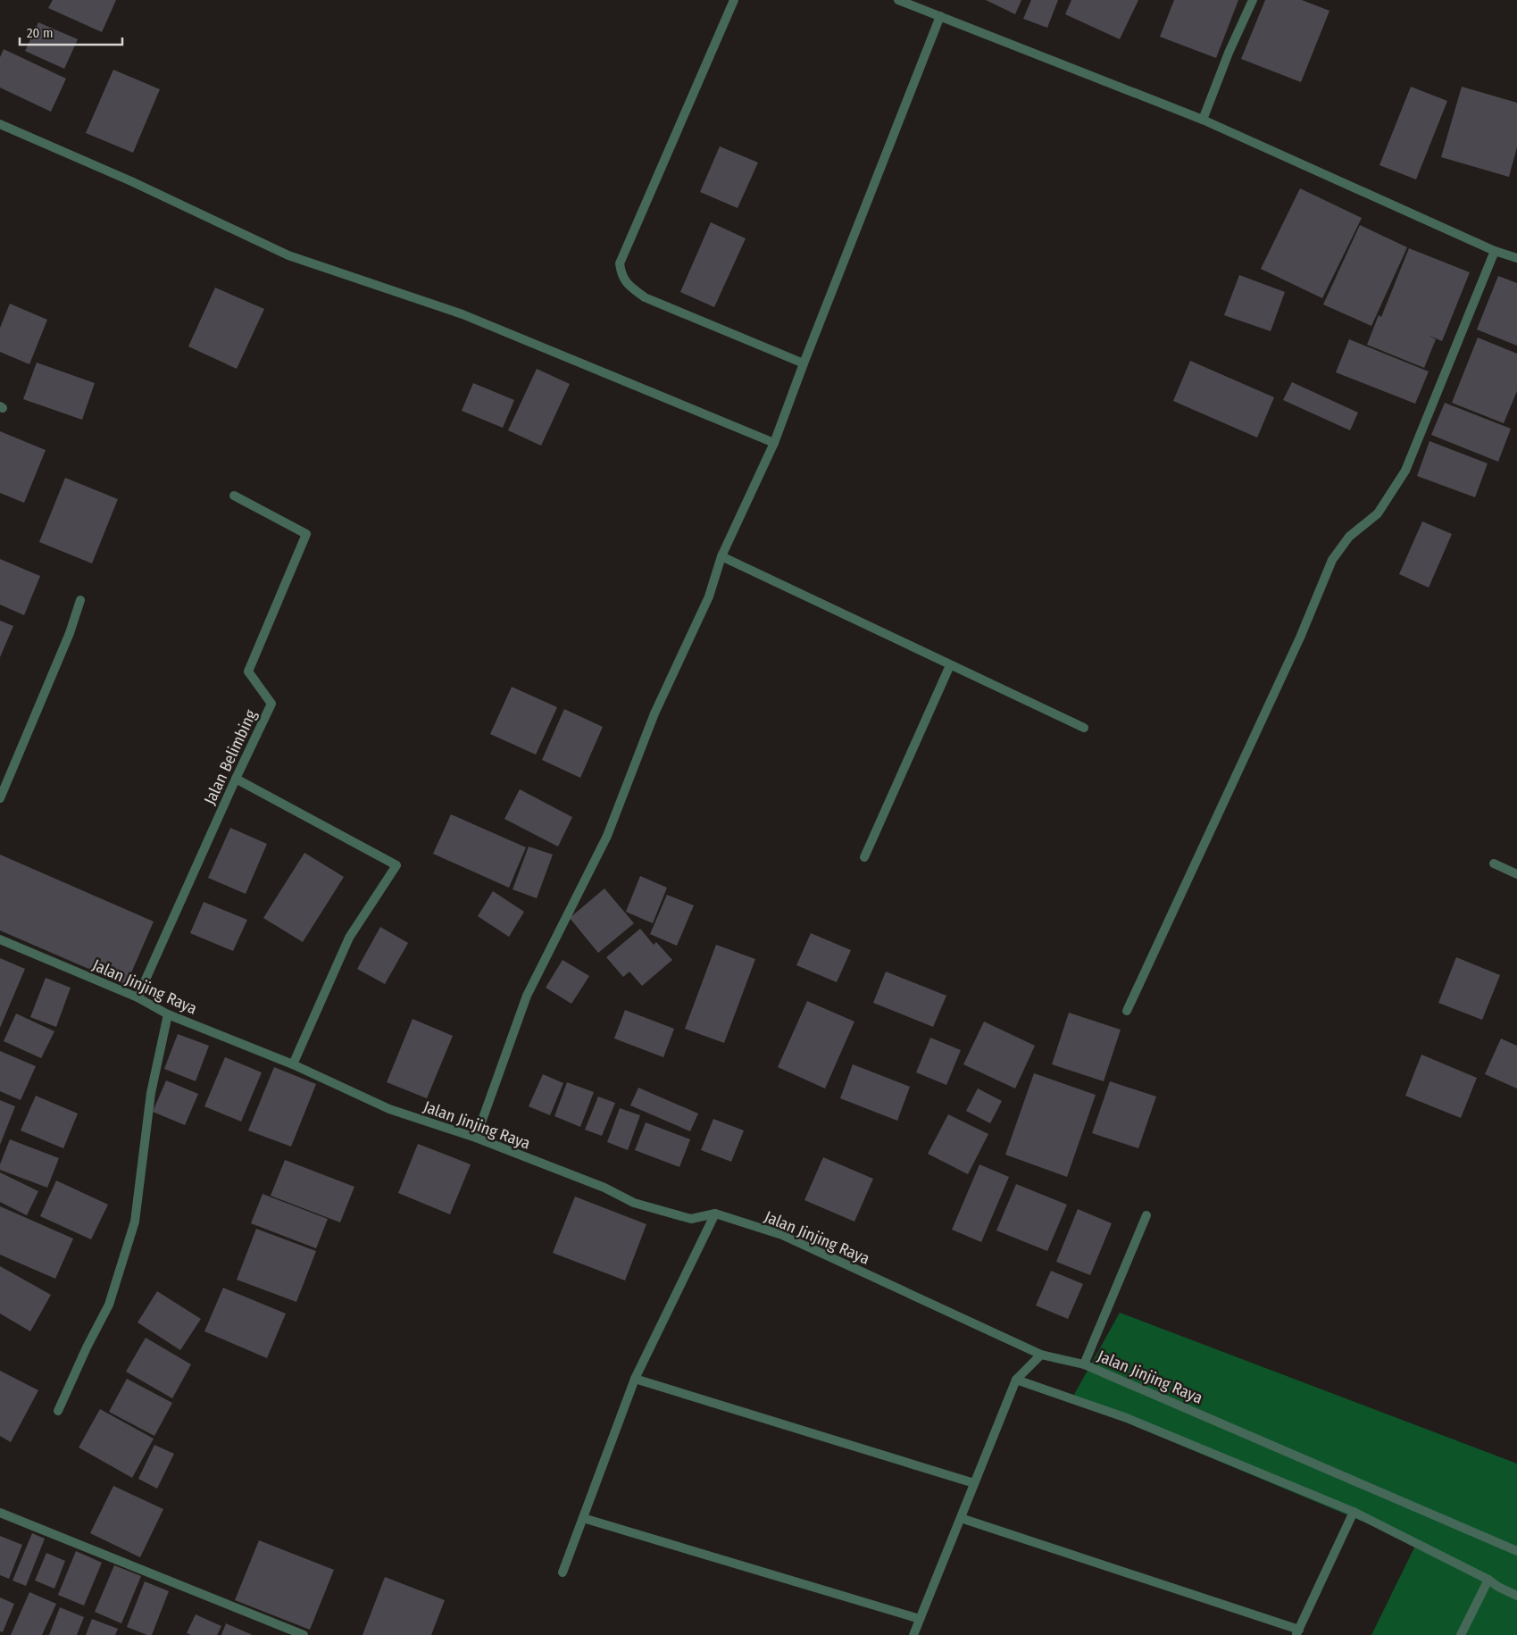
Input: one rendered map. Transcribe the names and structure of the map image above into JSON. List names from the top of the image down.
{
  "streets": {
    "street": ["Jalan Belimbing", "Jalan Jinjing Raya"]
  },
  "crossings": [
    ["Jalan Belimbing", "Jalan Jinjing Raya"]
  ],
  "scale_bar": "20 m"
}
